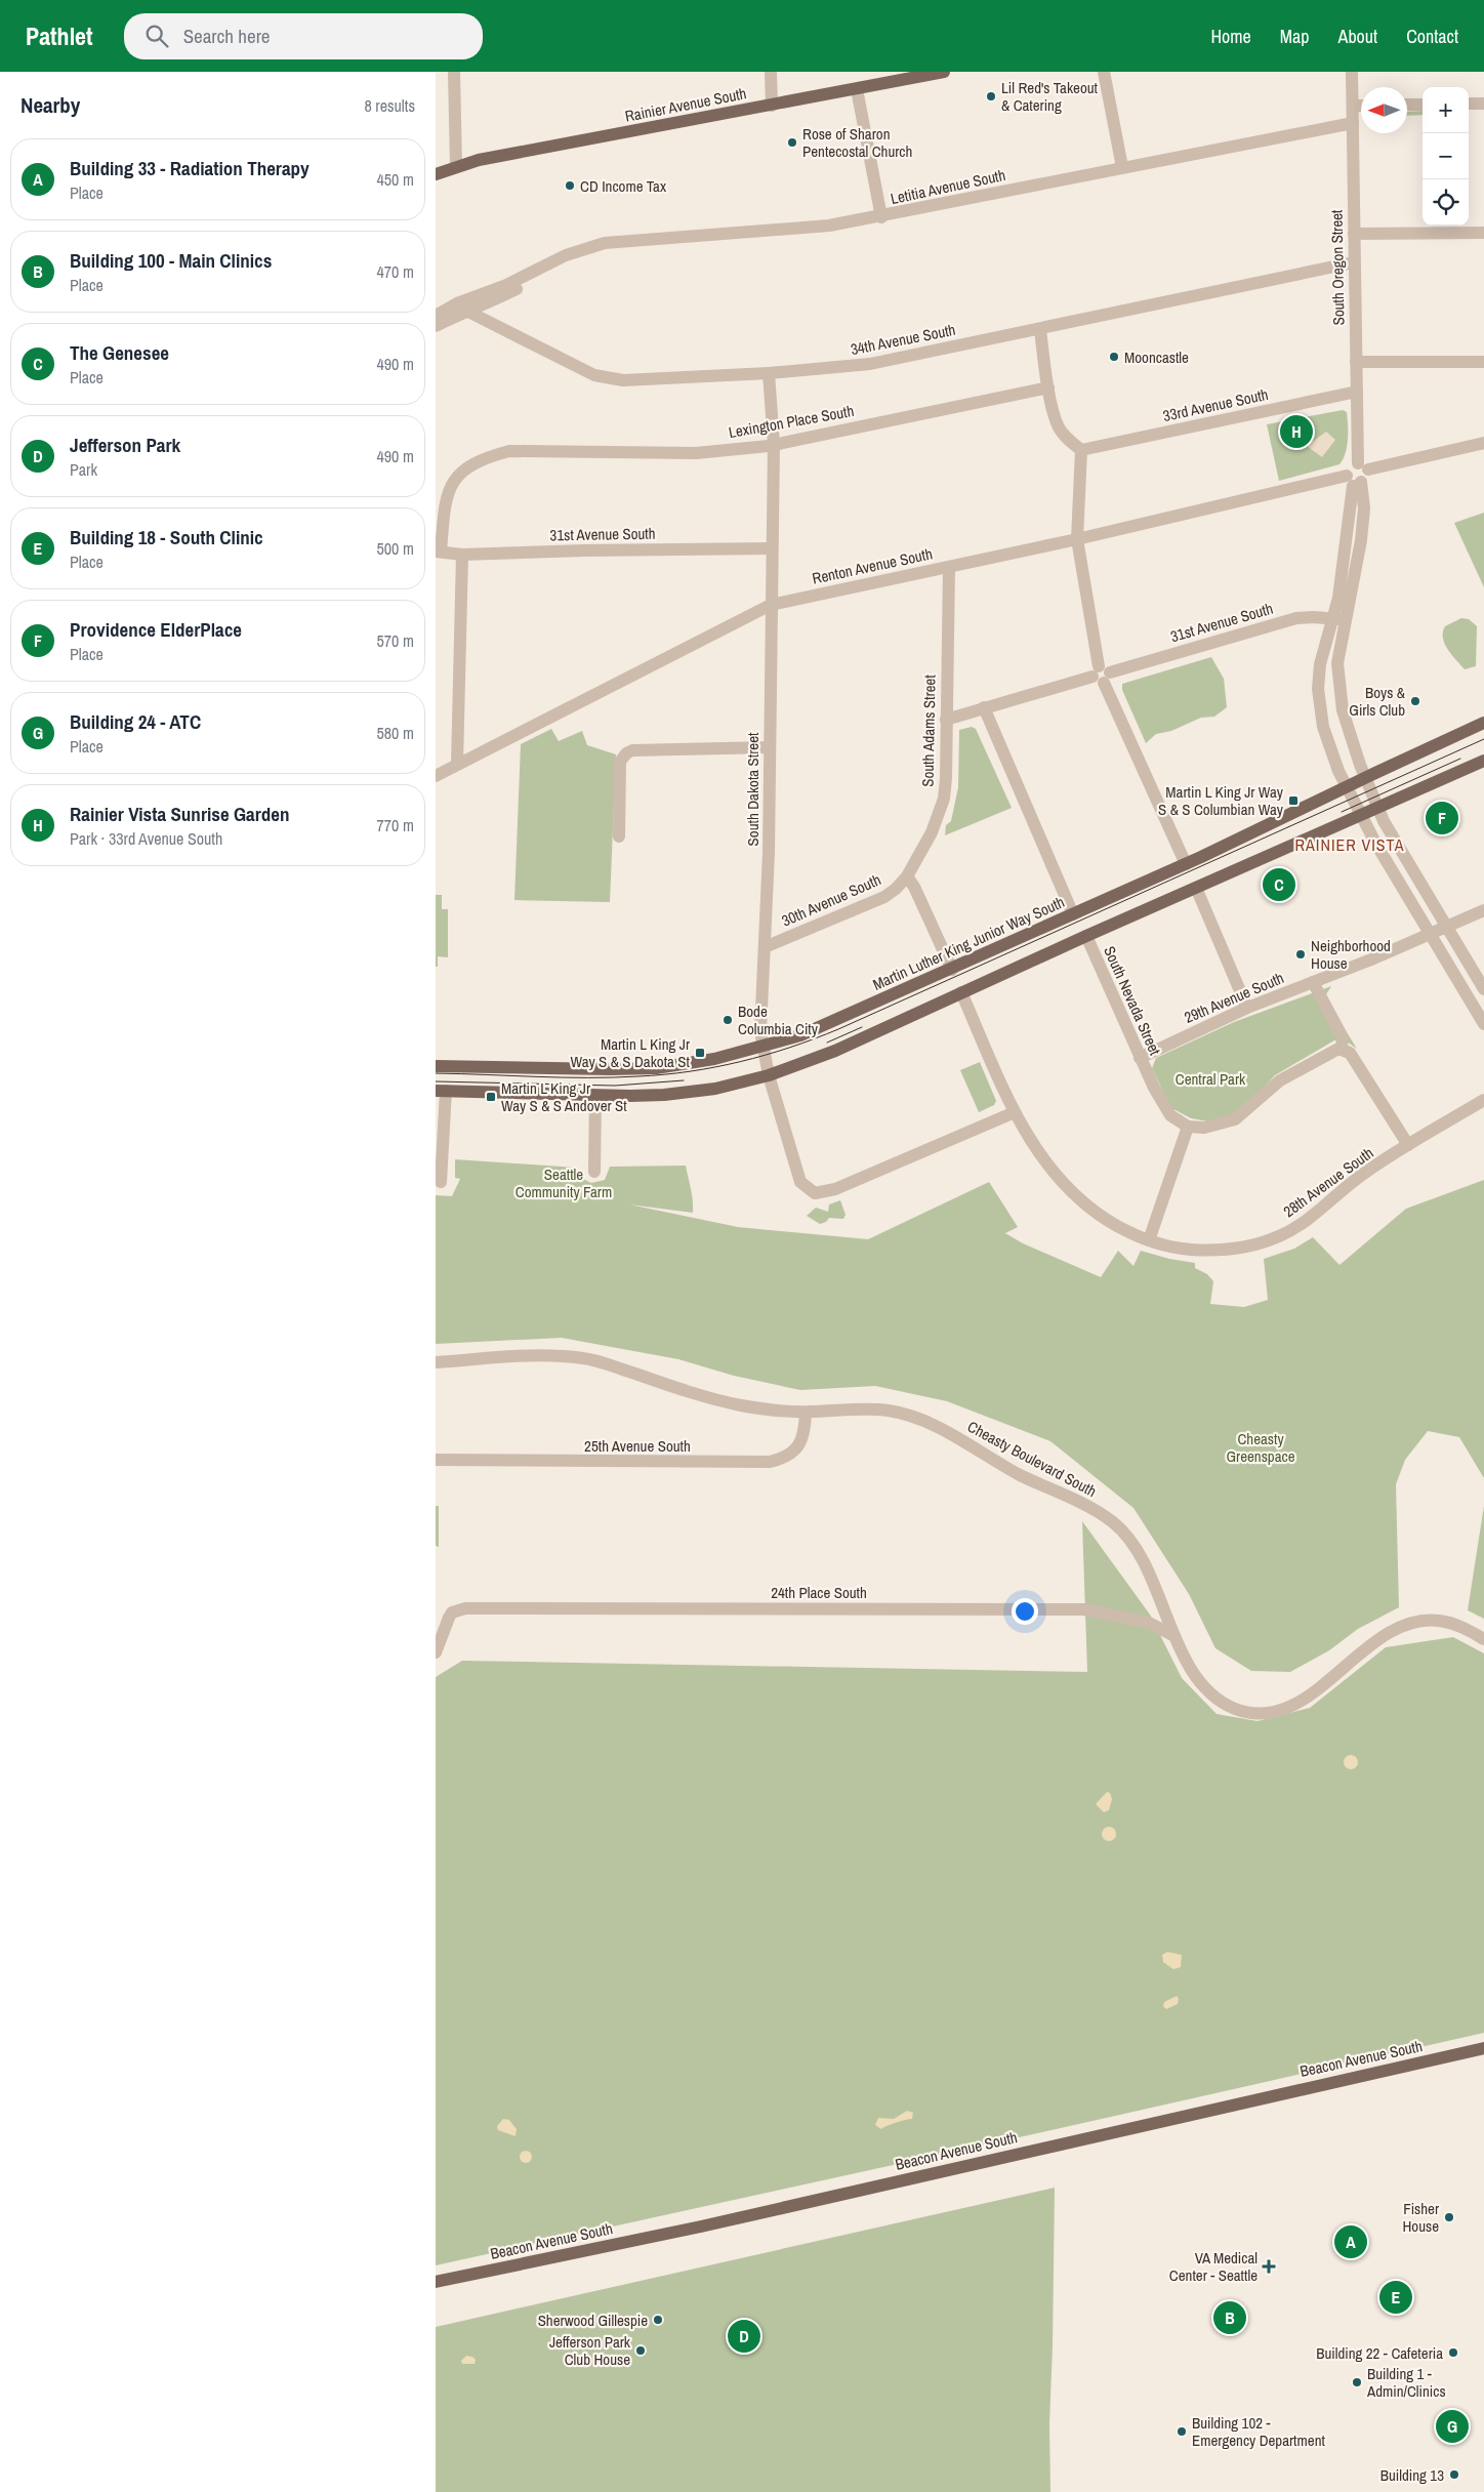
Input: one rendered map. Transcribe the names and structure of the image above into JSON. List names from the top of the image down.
{
  "streets": {
    "main road": ["Rainier Avenue South", "Martin Luther King Junior Way South", "Beacon Avenue South"],
    "street": [
      "Letitia Avenue South",
      "South Oregon Street",
      "34th Avenue South",
      "33rd Avenue South",
      "Lexington Place South",
      "31st Avenue South",
      "Renton Avenue South",
      "South Adams Street",
      "South Dakota Street",
      "30th Avenue South",
      "29th Avenue South",
      "South Nevada Street",
      "28th Avenue South",
      "25th Avenue South",
      "Cheasty Boulevard South",
      "24th Place South"
    ]
  },
  "crossings": [
    ["Letitia Avenue South", "South Oregon Street"],
    ["Letitia Avenue South", "34th Avenue South"],
    ["South Oregon Street", "34th Avenue South"],
    ["South Oregon Street", "33rd Avenue South"],
    ["34th Avenue South", "South Dakota Street"],
    ["Lexington Place South", "31st Avenue South"],
    ["Lexington Place South", "South Dakota Street"],
    ["31st Avenue South", "South Adams Street"],
    ["31st Avenue South", "South Dakota Street"],
    ["Renton Avenue South", "South Adams Street"],
    ["Renton Avenue South", "South Dakota Street"],
    ["South Adams Street", "30th Avenue South"],
    ["South Dakota Street", "30th Avenue South"],
    ["South Dakota Street", "Martin Luther King Junior Way South"],
    ["29th Avenue South", "South Nevada Street"],
    ["25th Avenue South", "Cheasty Boulevard South"],
    ["Cheasty Boulevard South", "24th Place South"]
  ],
  "districts": ["RAINIER VISTA"],
  "parks": ["Central Park", "Seattle Community Farm", "Cheasty Greenspace"],
  "places": {
    "other": [
      "Lil Red's Takeout & Catering",
      "Rose of Sharon Pentecostal Church",
      "CD Income Tax",
      "Mooncastle",
      "Boys & Girls Club",
      "Neighborhood House",
      "Bode Columbia City",
      "Fisher House",
      "Sherwood Gillespie",
      "Jefferson Park Club House",
      "Building 22 - Cafeteria",
      "Building 1 - Admin/Clinics",
      "Building 102 - Emergency Department",
      "Building 13"
    ],
    "transit": ["Martin L King Jr Way S & S Columbian Way", "Martin L King Jr Way S & S Dakota St", "Martin L King Jr Way S & S Andover St"],
    "health": ["VA Medical Center - Seattle"]
  },
  "north": "left",
  "page": {
    "header": "Pathlet",
    "search": "Search here",
    "nav": [
      "Home",
      "Map",
      "About",
      "Contact"
    ],
    "heading": ["Nearby", "8 results"],
    "map_buttons": ["+", "−"],
    "list": [
      {
        "mark": "A",
        "name": "Building 33 - Radiation Therapy",
        "note": "Place",
        "value": "450 m"
      },
      {
        "mark": "B",
        "name": "Building 100 - Main Clinics",
        "note": "Place",
        "value": "470 m"
      },
      {
        "mark": "C",
        "name": "The Genesee",
        "note": "Place",
        "value": "490 m"
      },
      {
        "mark": "D",
        "name": "Jefferson Park",
        "note": "Park",
        "value": "490 m"
      },
      {
        "mark": "E",
        "name": "Building 18 - South Clinic",
        "note": "Place",
        "value": "500 m"
      },
      {
        "mark": "F",
        "name": "Providence ElderPlace",
        "note": "Place",
        "value": "570 m"
      },
      {
        "mark": "G",
        "name": "Building 24 - ATC",
        "note": "Place",
        "value": "580 m"
      },
      {
        "mark": "H",
        "name": "Rainier Vista Sunrise Garden",
        "note": "Park · 33rd Avenue South",
        "value": "770 m"
      }
    ],
    "pins": [
      "H",
      "F",
      "C",
      "A",
      "E",
      "B",
      "D",
      "G"
    ]
  }
}
